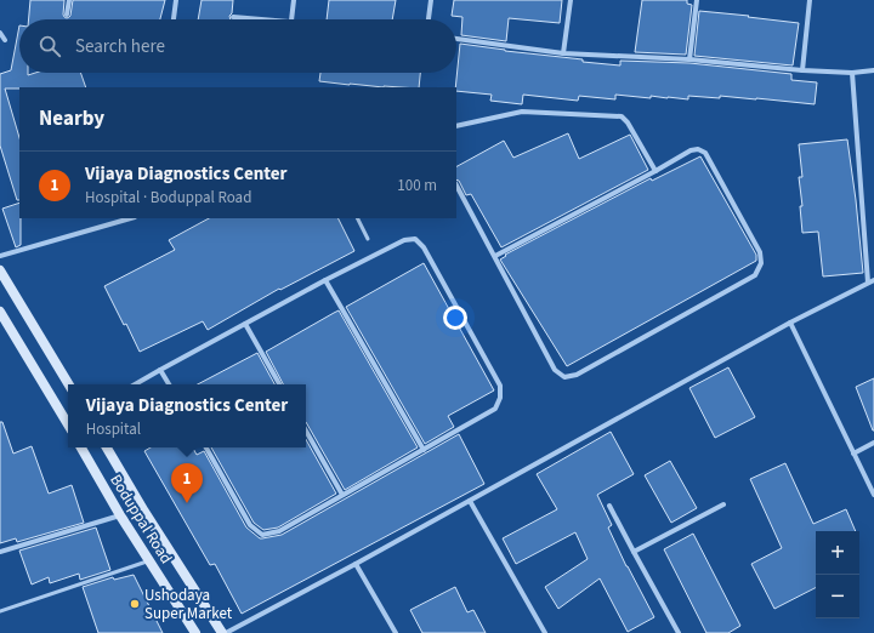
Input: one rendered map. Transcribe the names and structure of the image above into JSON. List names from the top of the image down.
{
  "streets": {
    "street": ["Boduppal Road"]
  },
  "places": ["Ushodaya Super Market"],
  "page": {
    "search": "Search here",
    "heading": "Nearby",
    "list": [
      {
        "mark": "1",
        "name": "Vijaya Diagnostics Center",
        "note": "Hospital · Boduppal Road",
        "value": "100 m"
      }
    ],
    "popup": ["Vijaya Diagnostics Center", "Hospital"],
    "pins": "1",
    "map_buttons": ["+", "−"]
  }
}
